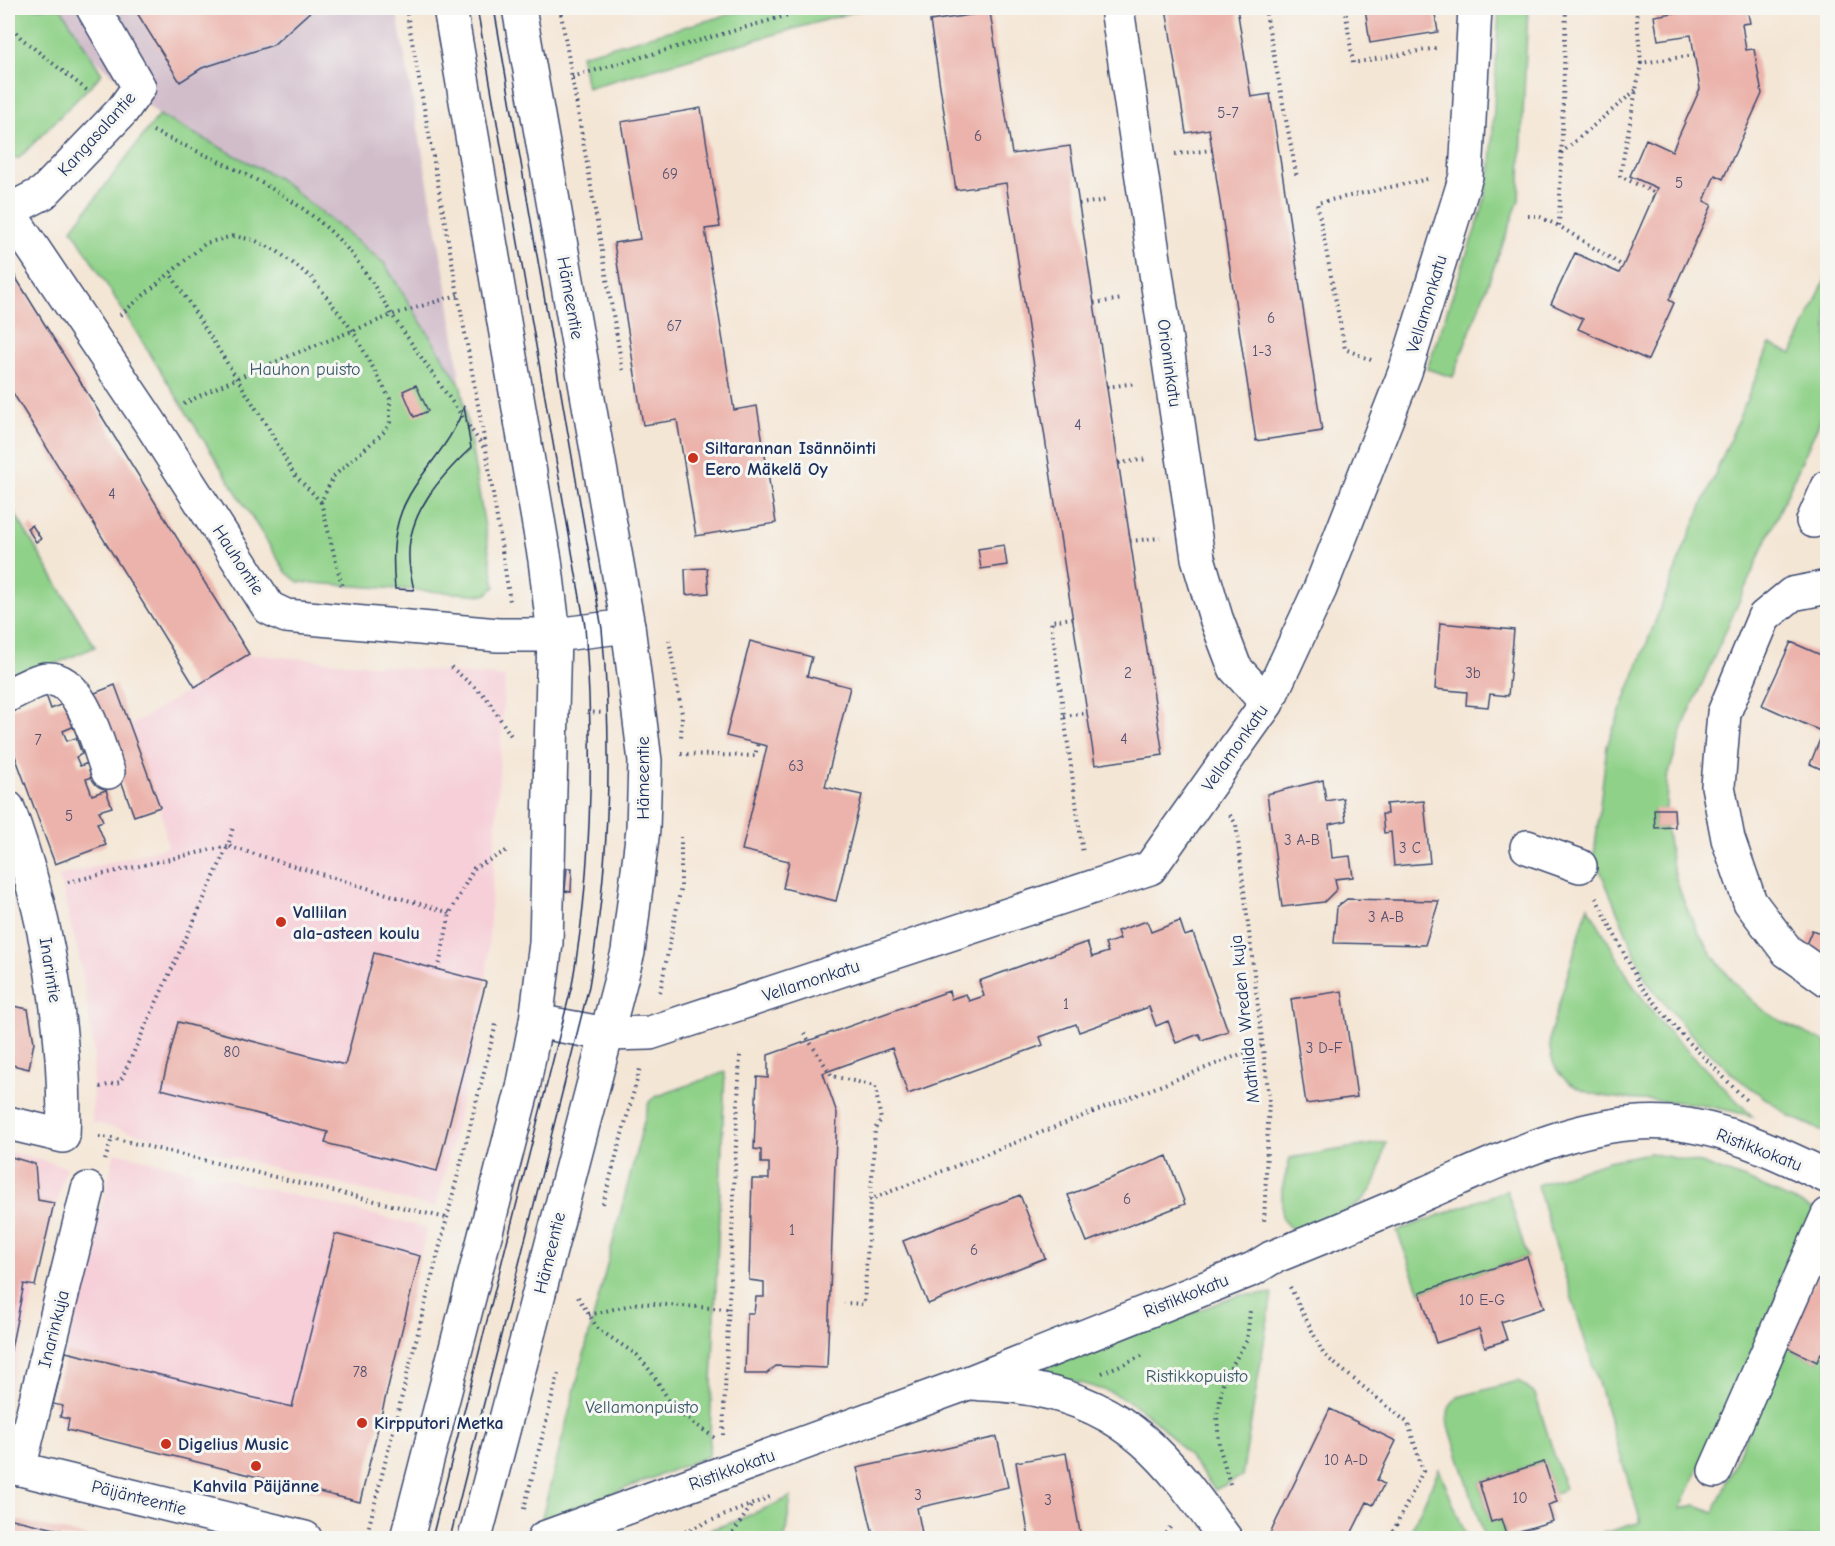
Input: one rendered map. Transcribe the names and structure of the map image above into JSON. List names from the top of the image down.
{
  "streets": {
    "street": [
      "Kangasalantie",
      "Hämeentie",
      "Vellamonkatu",
      "Orioninkatu",
      "Hauhontie",
      "Inarintie",
      "Ristikkokatu",
      "Inarinkuja",
      "Päijänteentie"
    ],
    "path": ["Mathilda Wreden kuja"]
  },
  "crossings": [
    ["Kangasalantie", "Hauhontie"],
    ["Hämeentie", "Vellamonkatu"],
    ["Hämeentie", "Hauhontie"],
    ["Vellamonkatu", "Orioninkatu"],
    ["Vellamonkatu", "Mathilda Wreden kuja"],
    ["Mathilda Wreden kuja", "Ristikkokatu"],
    ["Inarinkuja", "Päijänteentie"]
  ],
  "parks": ["Hauhon puisto", "Ristikkopuisto", "Vellamonpuisto"],
  "places": [
    "Siltarannan Isännöinti Eero Mäkelä Oy",
    "Vallilan ala-asteen koulu",
    "Kirpputori Metka",
    "Digelius Music",
    "Kahvila Päijänne"
  ],
  "house_numbers": [
    "5-7",
    "6",
    "69",
    "5",
    "6",
    "67",
    "1-3",
    "4",
    "4",
    "2",
    "3b",
    "4",
    "7",
    "63",
    "5",
    "3 A-B",
    "3 C",
    "3 A-B",
    "1",
    "3 D-F",
    "80",
    "6",
    "1",
    "6",
    "10 E-G",
    "78",
    "10 A-D",
    "3",
    "10",
    "3"
  ]
}
